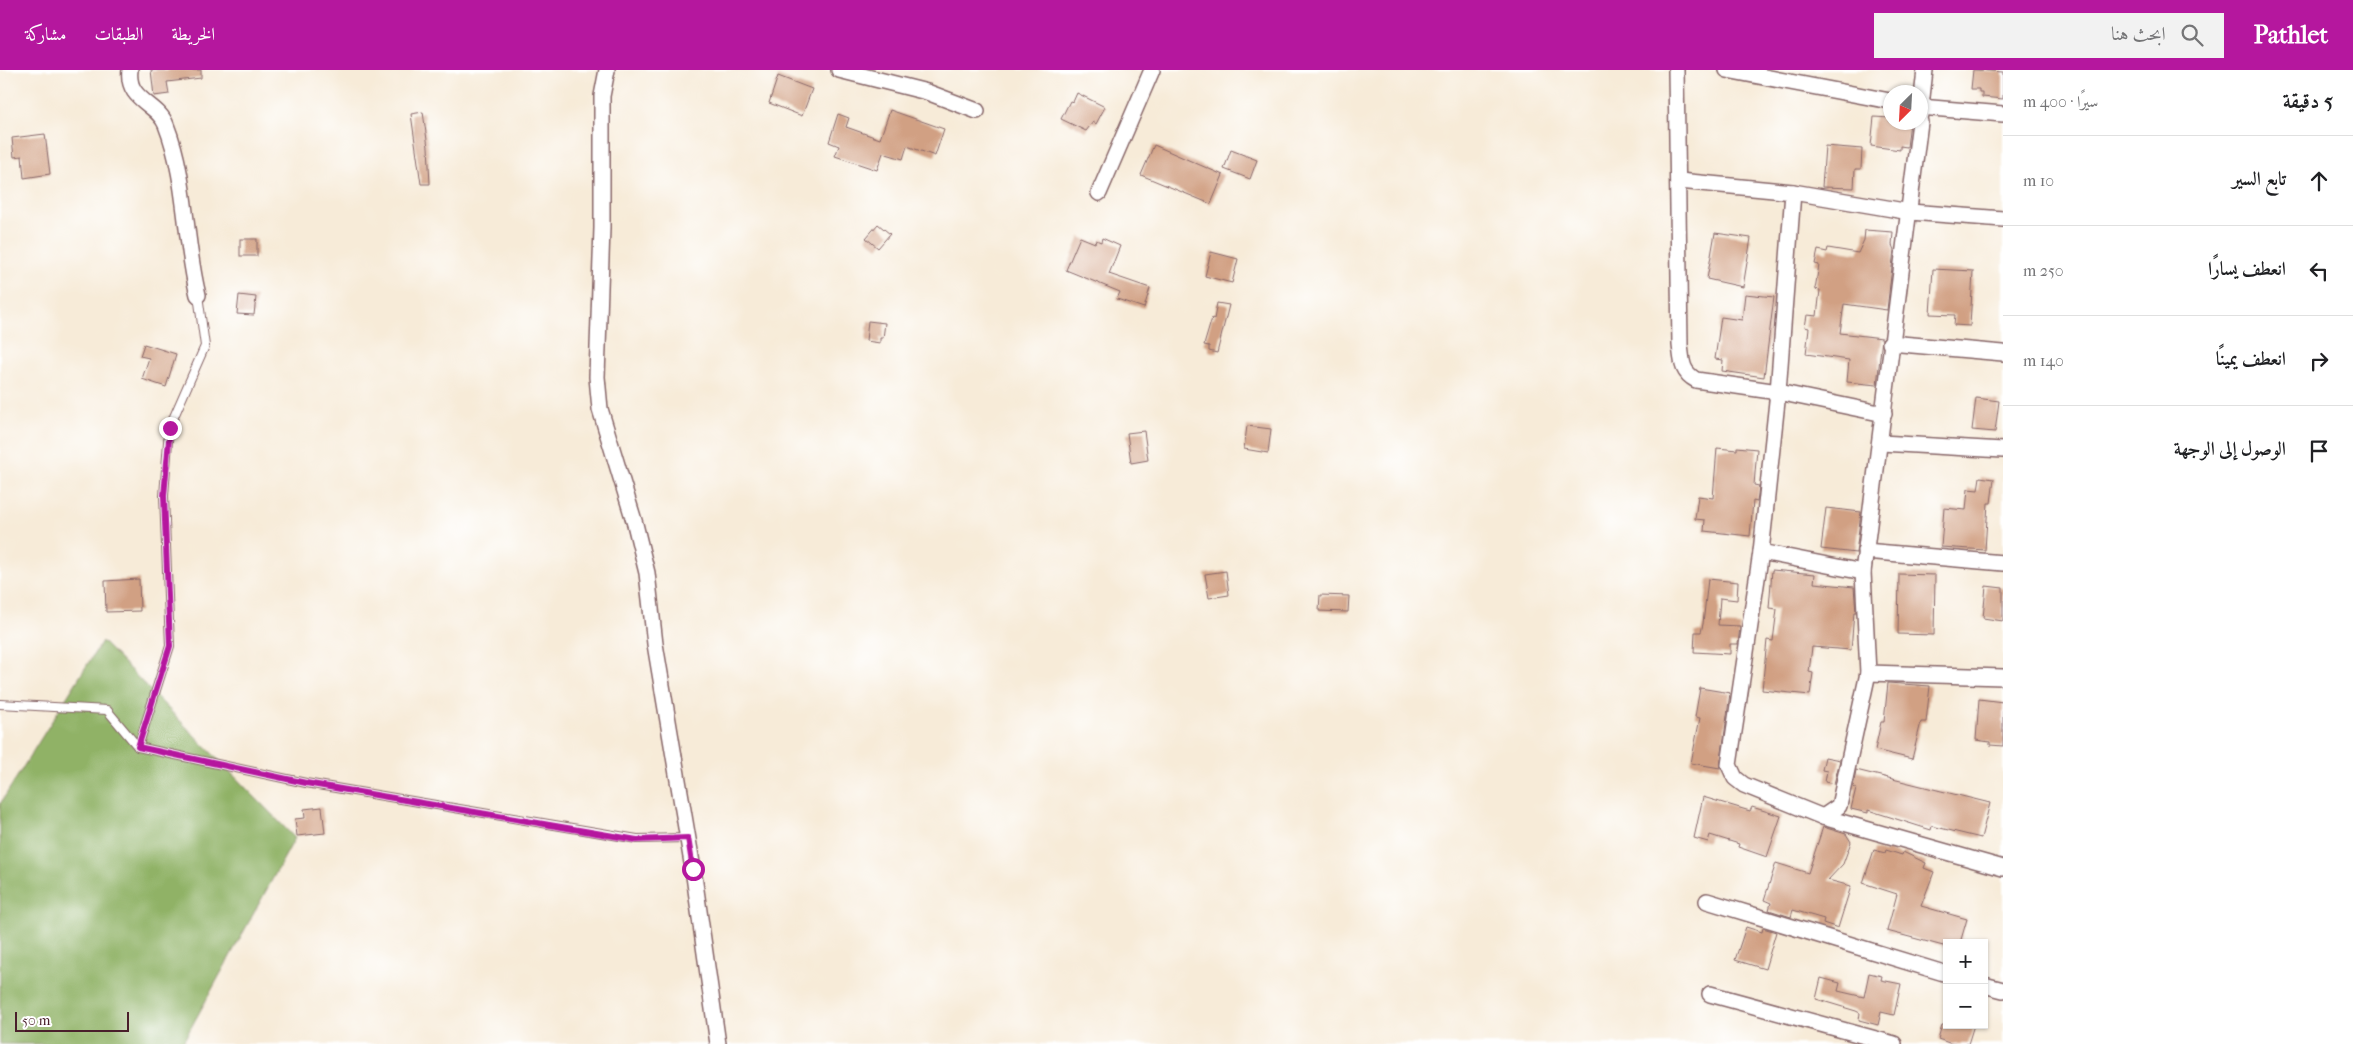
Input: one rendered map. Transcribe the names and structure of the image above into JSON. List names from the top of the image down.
{
  "scale_bar": "50 m",
  "north": "bottom left",
  "page": {
    "header": "Pathlet",
    "search": "ابحث هنا",
    "nav": ["الخريطة", "الطبقات", "مشاركة"],
    "heading": ["5 دقيقة", "سيرًا · 400 m"],
    "list": [
      ["تابع السير", "10 m"],
      ["انعطف يسارًا", "250 m"],
      ["انعطف يمينًا", "140 m"],
      "الوصول إلى الوجهة"
    ],
    "map_buttons": ["+", "−"],
    "scale": "50 m"
  }
}
